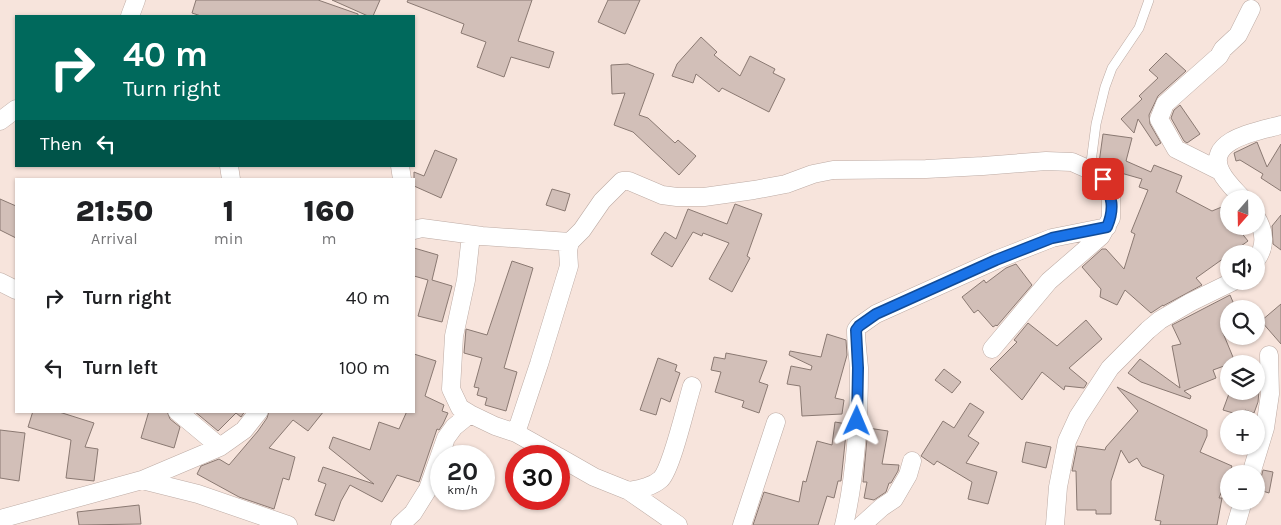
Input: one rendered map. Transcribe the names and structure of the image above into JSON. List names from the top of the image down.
{
  "north": "bottom",
  "page": {
    "turn": ["40 m", "Turn right"],
    "then": "Then",
    "eta": [
      "21:50",
      "Arrival",
      "1",
      "min",
      "160",
      "m"
    ],
    "map_buttons": ["+", "−"],
    "list": [
      {
        "name": "Turn right",
        "value": "40 m"
      },
      {
        "name": "Turn left",
        "value": "100 m"
      }
    ],
    "speed": "20 km/h",
    "limit": "30"
  }
}
